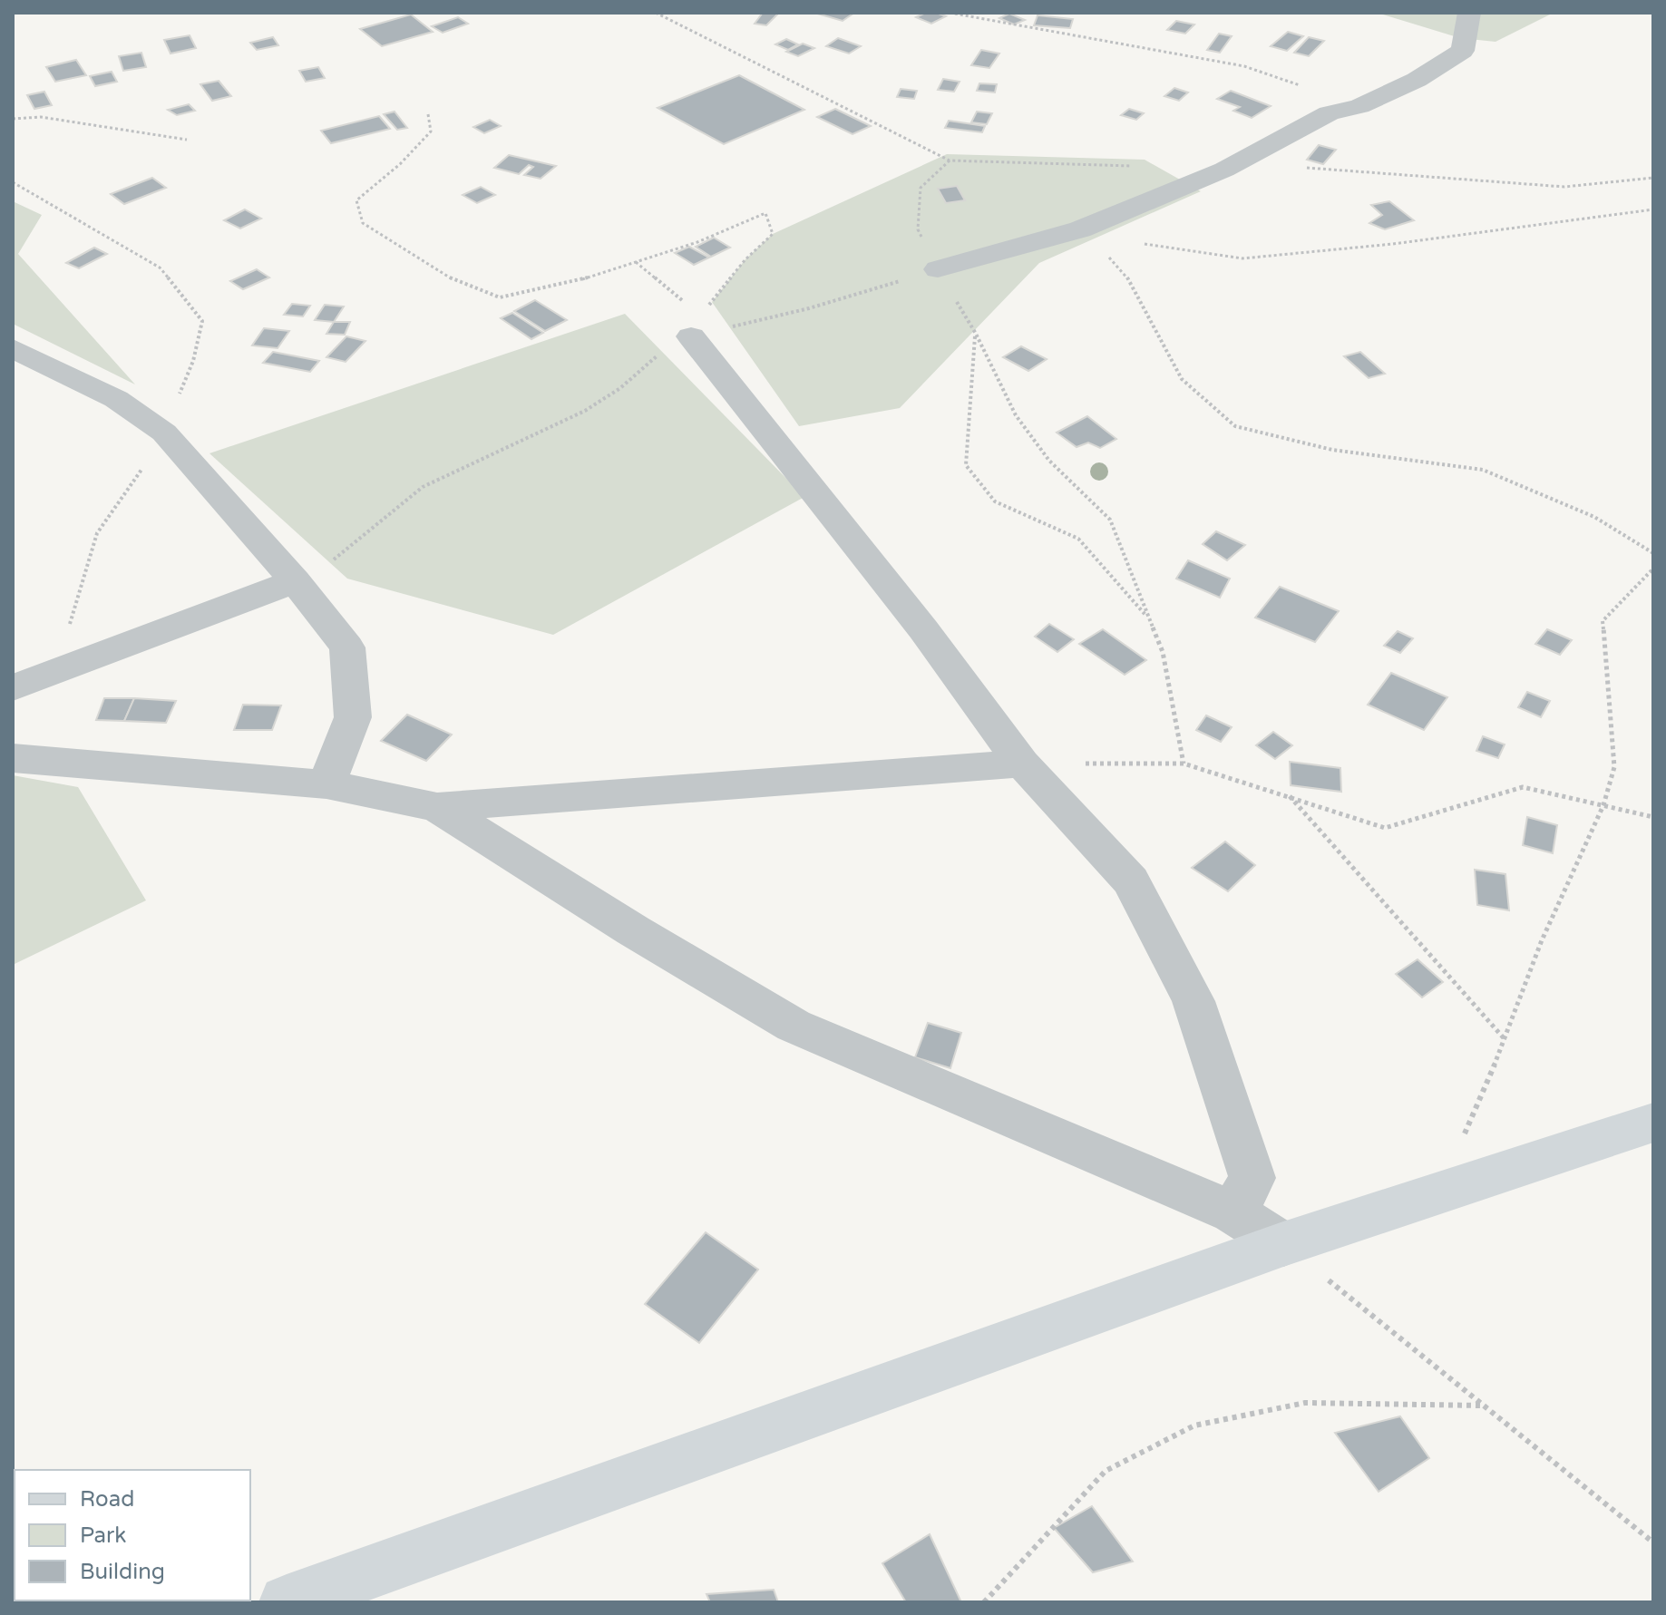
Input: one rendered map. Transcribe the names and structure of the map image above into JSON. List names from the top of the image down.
{
  "legend": ["Road", "Park", "Building"]
}
